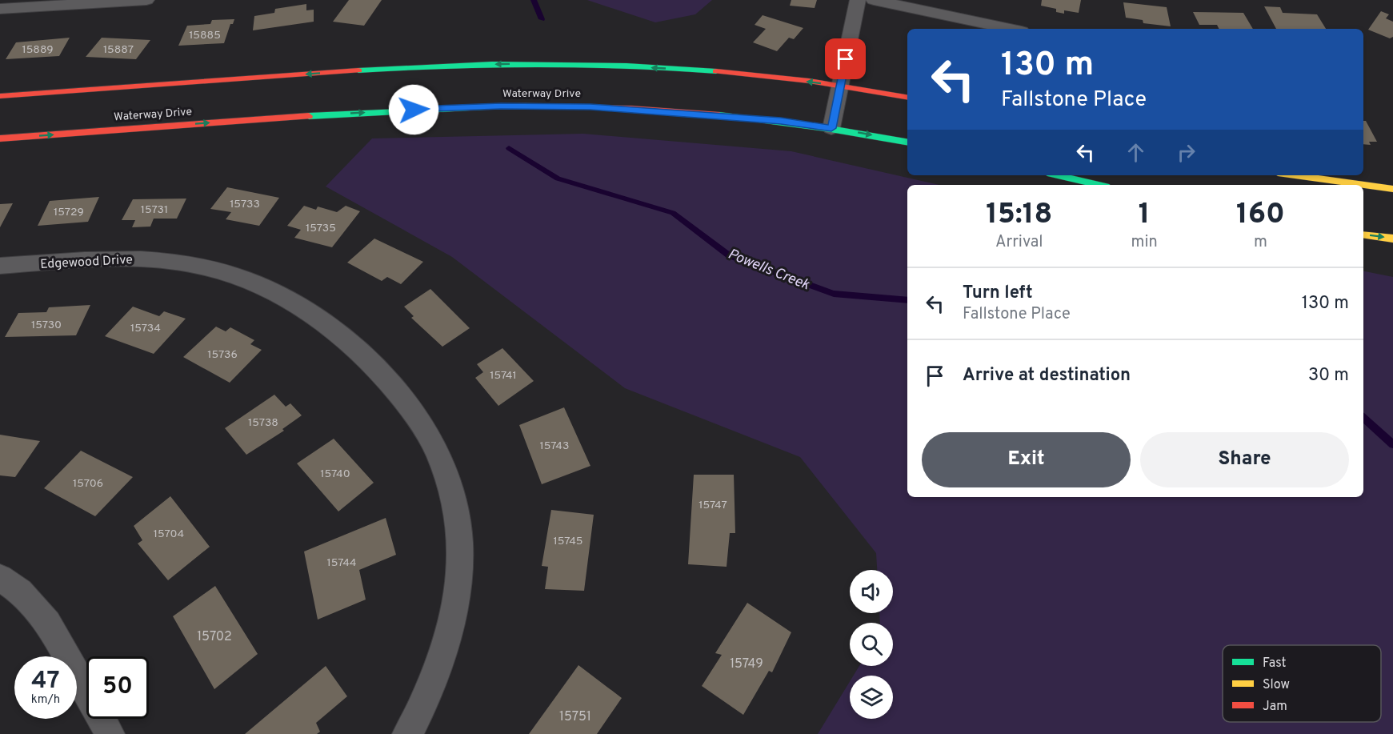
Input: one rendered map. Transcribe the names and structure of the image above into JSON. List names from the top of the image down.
{
  "streets": {
    "main road": ["Waterway Drive"],
    "street": ["Edgewood Drive"]
  },
  "water": ["Powells Creek"],
  "house_numbers": [
    "15885",
    "15889",
    "15887",
    "15733",
    "15731",
    "15729",
    "15735",
    "15730",
    "15734",
    "15736",
    "15741",
    "15738",
    "15743",
    "15740",
    "15706",
    "15747",
    "15704",
    "15745",
    "15744",
    "15702",
    "15749",
    "15751"
  ],
  "legend": ["Fast", "Slow", "Jam"],
  "page": {
    "turn": ["130 m", "Fallstone Place"],
    "eta": [
      "15:18",
      "Arrival",
      "1",
      "min",
      "160",
      "m"
    ],
    "list": [
      {
        "name": "Turn left",
        "note": "Fallstone Place",
        "value": "130 m"
      },
      {
        "name": "Arrive at destination",
        "value": "30 m"
      }
    ],
    "buttons": ["Exit", "Share"],
    "speed": "47 km/h",
    "limit": "50"
  }
}
